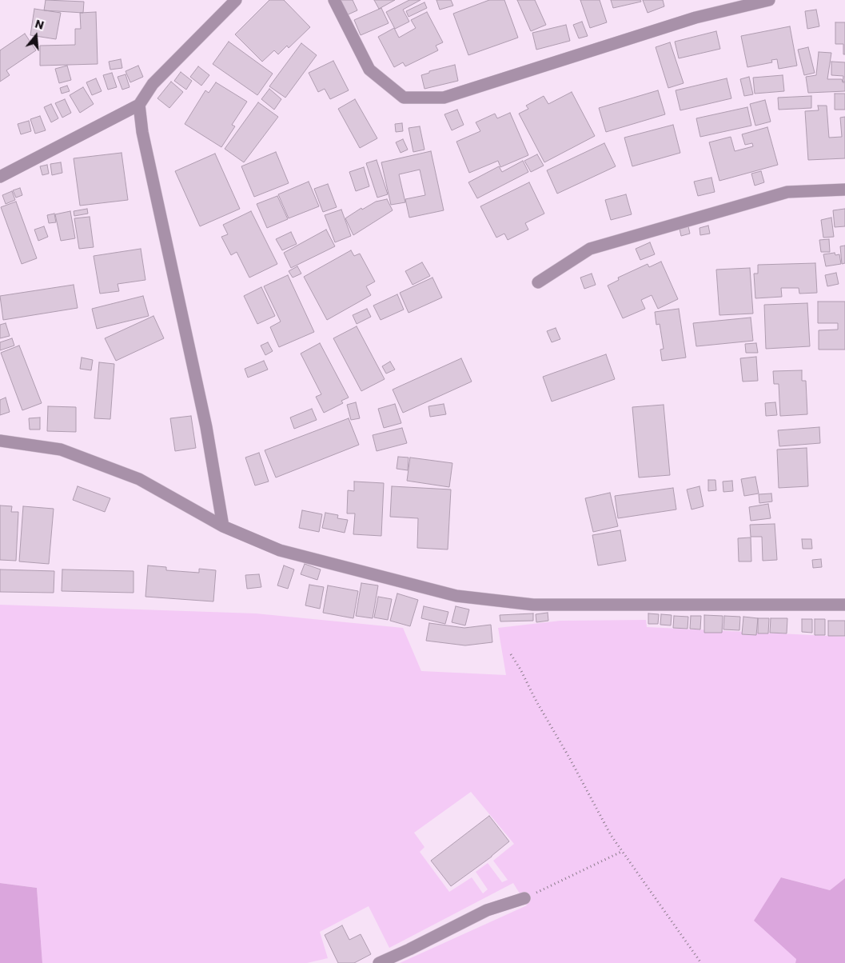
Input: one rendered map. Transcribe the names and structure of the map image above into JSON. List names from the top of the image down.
{
  "north": "top"
}
